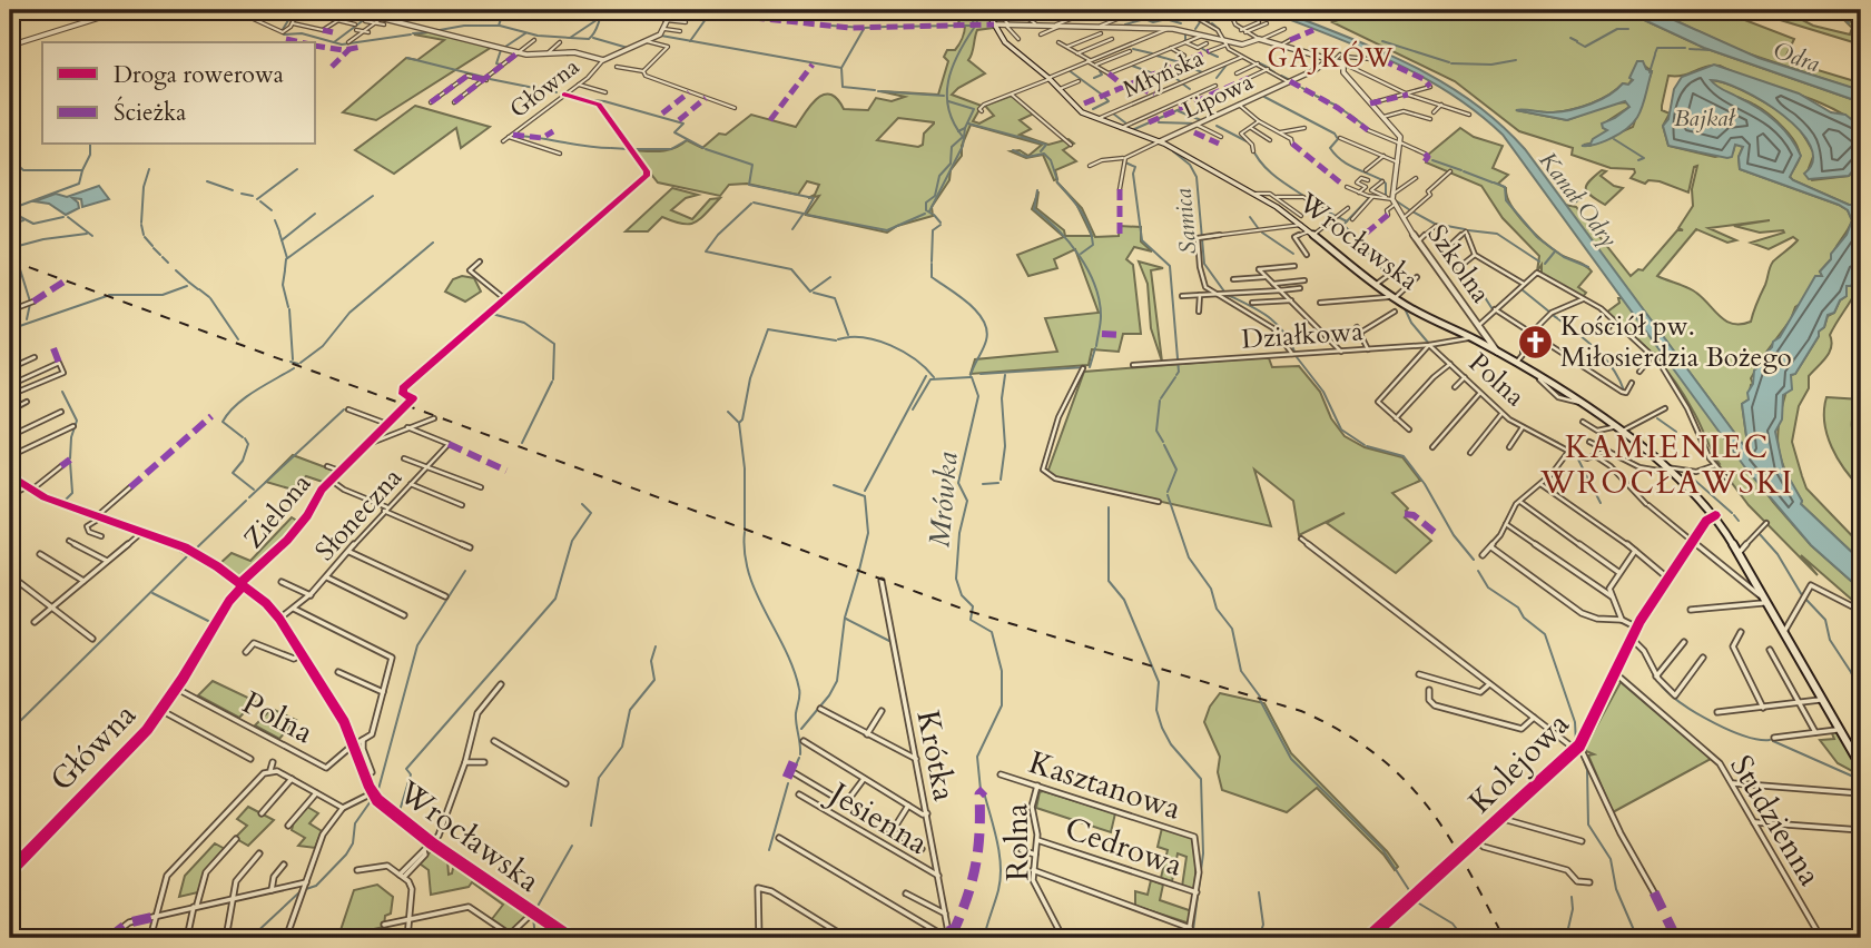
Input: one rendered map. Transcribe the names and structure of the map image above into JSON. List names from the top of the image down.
{
  "streets": {
    "main road": ["Wrocławska"],
    "street": [
      "Młyńska",
      "Główna",
      "Lipowa",
      "Szkolna",
      "Działkowa",
      "Polna",
      "Zielona",
      "Słoneczna",
      "Krótka",
      "Kolejowa",
      "Kasztanowa",
      "Jesienna",
      "Studzienna",
      "Rolna",
      "Cedrowa"
    ]
  },
  "crossings": [
    ["Główna", "Wrocławska"],
    ["Główna", "Polna"],
    ["Główna", "Zielona"],
    ["Lipowa", "Wrocławska"],
    ["Wrocławska", "Szkolna"],
    ["Wrocławska", "Działkowa"],
    ["Wrocławska", "Polna"],
    ["Wrocławska", "Zielona"],
    ["Wrocławska", "Słoneczna"],
    ["Wrocławska", "Kolejowa"],
    ["Działkowa", "Polna"],
    ["Zielona", "Słoneczna"],
    ["Krótka", "Jesienna"],
    ["Kolejowa", "Studzienna"],
    ["Kasztanowa", "Rolna"],
    ["Kasztanowa", "Cedrowa"],
    ["Rolna", "Cedrowa"]
  ],
  "districts": ["GAJKÓW", "KAMIENIEC WROCŁAWSKI"],
  "water": [
    "Odra",
    "Bajkał",
    "Kanał Odry",
    "Samica",
    "Mrówka"
  ],
  "places": {
    "church": ["Kościół pw. Miłosierdzia Bożego"]
  },
  "legend": ["Droga rowerowa", "Ścieżka"]
}
